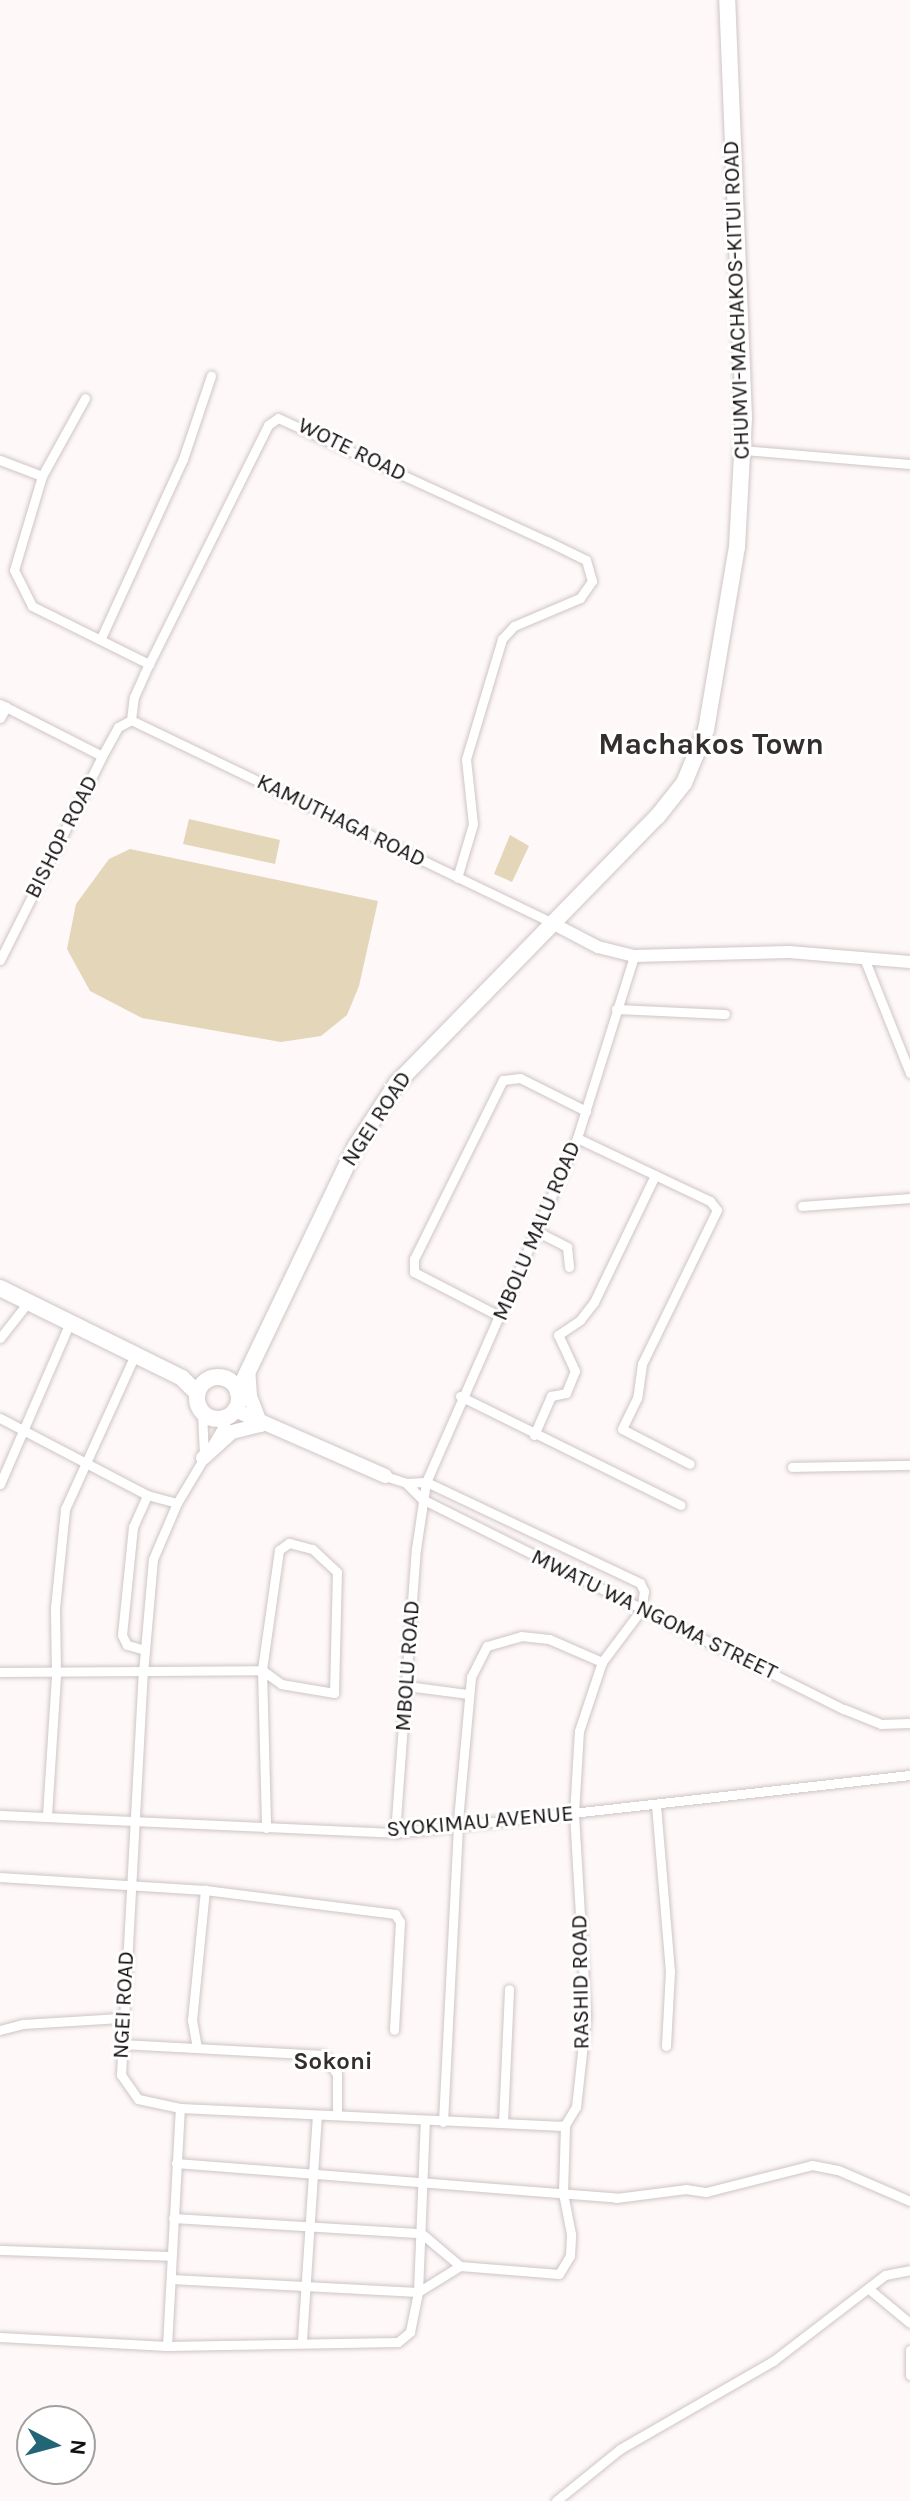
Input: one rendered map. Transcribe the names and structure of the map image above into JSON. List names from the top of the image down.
{
  "streets": {
    "highway": ["CHUMVI-MACHAKOS-KITUI ROAD", "NGEI ROAD"],
    "street": [
      "WOTE ROAD",
      "KAMUTHAGA ROAD",
      "BISHOP ROAD",
      "MBOLU MALU ROAD",
      "MWATU WA NGOMA STREET",
      "MBOLU ROAD",
      "SYOKIMAU AVENUE",
      "RASHID ROAD"
    ]
  },
  "crossings": [
    ["CHUMVI-MACHAKOS-KITUI ROAD", "KAMUTHAGA ROAD"],
    ["CHUMVI-MACHAKOS-KITUI ROAD", "NGEI ROAD"],
    ["WOTE ROAD", "KAMUTHAGA ROAD"],
    ["WOTE ROAD", "BISHOP ROAD"],
    ["KAMUTHAGA ROAD", "BISHOP ROAD"],
    ["KAMUTHAGA ROAD", "NGEI ROAD"],
    ["NGEI ROAD", "SYOKIMAU AVENUE"],
    ["MBOLU MALU ROAD", "MWATU WA NGOMA STREET"],
    ["MBOLU MALU ROAD", "MBOLU ROAD"],
    ["MWATU WA NGOMA STREET", "MBOLU ROAD"],
    ["MWATU WA NGOMA STREET", "RASHID ROAD"],
    ["MBOLU ROAD", "SYOKIMAU AVENUE"],
    ["SYOKIMAU AVENUE", "RASHID ROAD"]
  ],
  "districts": ["Machakos Town", "Sokoni"],
  "north": "right"
}
